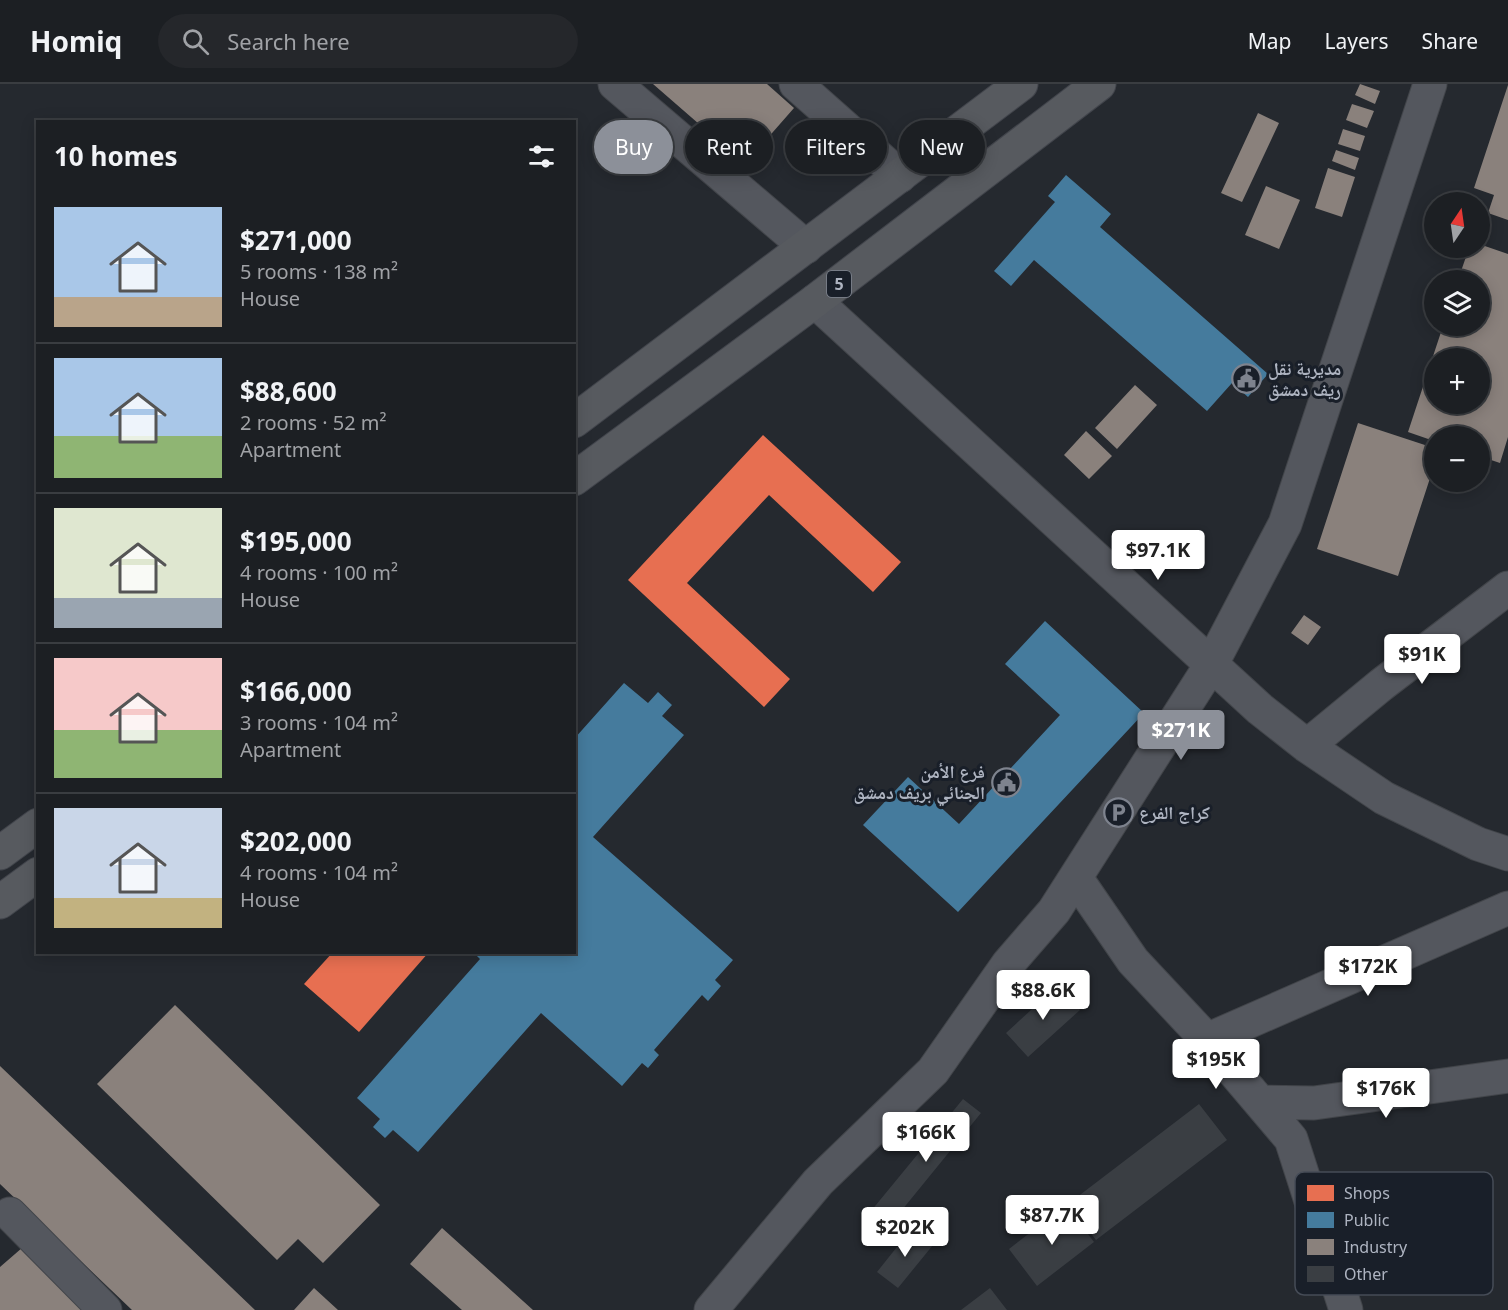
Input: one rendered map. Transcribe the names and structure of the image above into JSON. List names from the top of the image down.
{
  "streets": {
    "main road": ["5"]
  },
  "places": {
    "public building": ["مديرية نقل ريف دمشق", "فرع الأمن الجنائي بريف دمشق"],
    "parking": ["كراج الفرع"]
  },
  "legend": [
    "Shops",
    "Public",
    "Industry",
    "Other"
  ],
  "north": "top",
  "page": {
    "header": "Homiq",
    "search": "Search here",
    "nav": ["Map", "Layers", "Share"],
    "chip": [
      "Buy",
      "Rent",
      "Filters",
      "New"
    ],
    "heading": "10 homes",
    "map_buttons": ["+", "−"],
    "list": [
      {
        "name": "$271,000",
        "note": "5 rooms · 138 m² · House"
      },
      {
        "name": "$88,600",
        "note": "2 rooms · 52 m² · Apartment"
      },
      {
        "name": "$195,000",
        "note": "4 rooms · 100 m² · House"
      },
      {
        "name": "$166,000",
        "note": "3 rooms · 104 m² · Apartment"
      },
      {
        "name": "$202,000",
        "note": "4 rooms · 104 m² · House"
      }
    ],
    "price": [
      "$97.1K",
      "$91K",
      "$271K",
      "$172K",
      "$88.6K",
      "$195K",
      "$176K",
      "$166K",
      "$87.7K",
      "$202K"
    ]
  }
}
